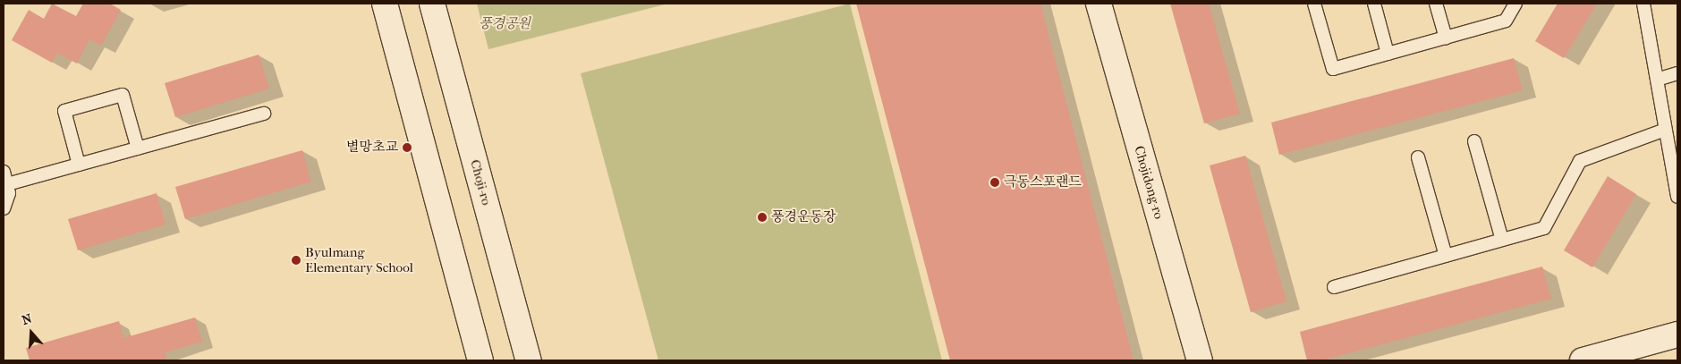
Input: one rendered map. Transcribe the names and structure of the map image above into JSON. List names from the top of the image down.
{
  "streets": {
    "street": ["Choji-ro", "Chojidong-ro"]
  },
  "parks": ["풍경공원"],
  "places": [
    "별망초교",
    "극동스포랜드",
    "풍경운동장",
    "Byulmang Elementary School"
  ],
  "north": "top"
}
